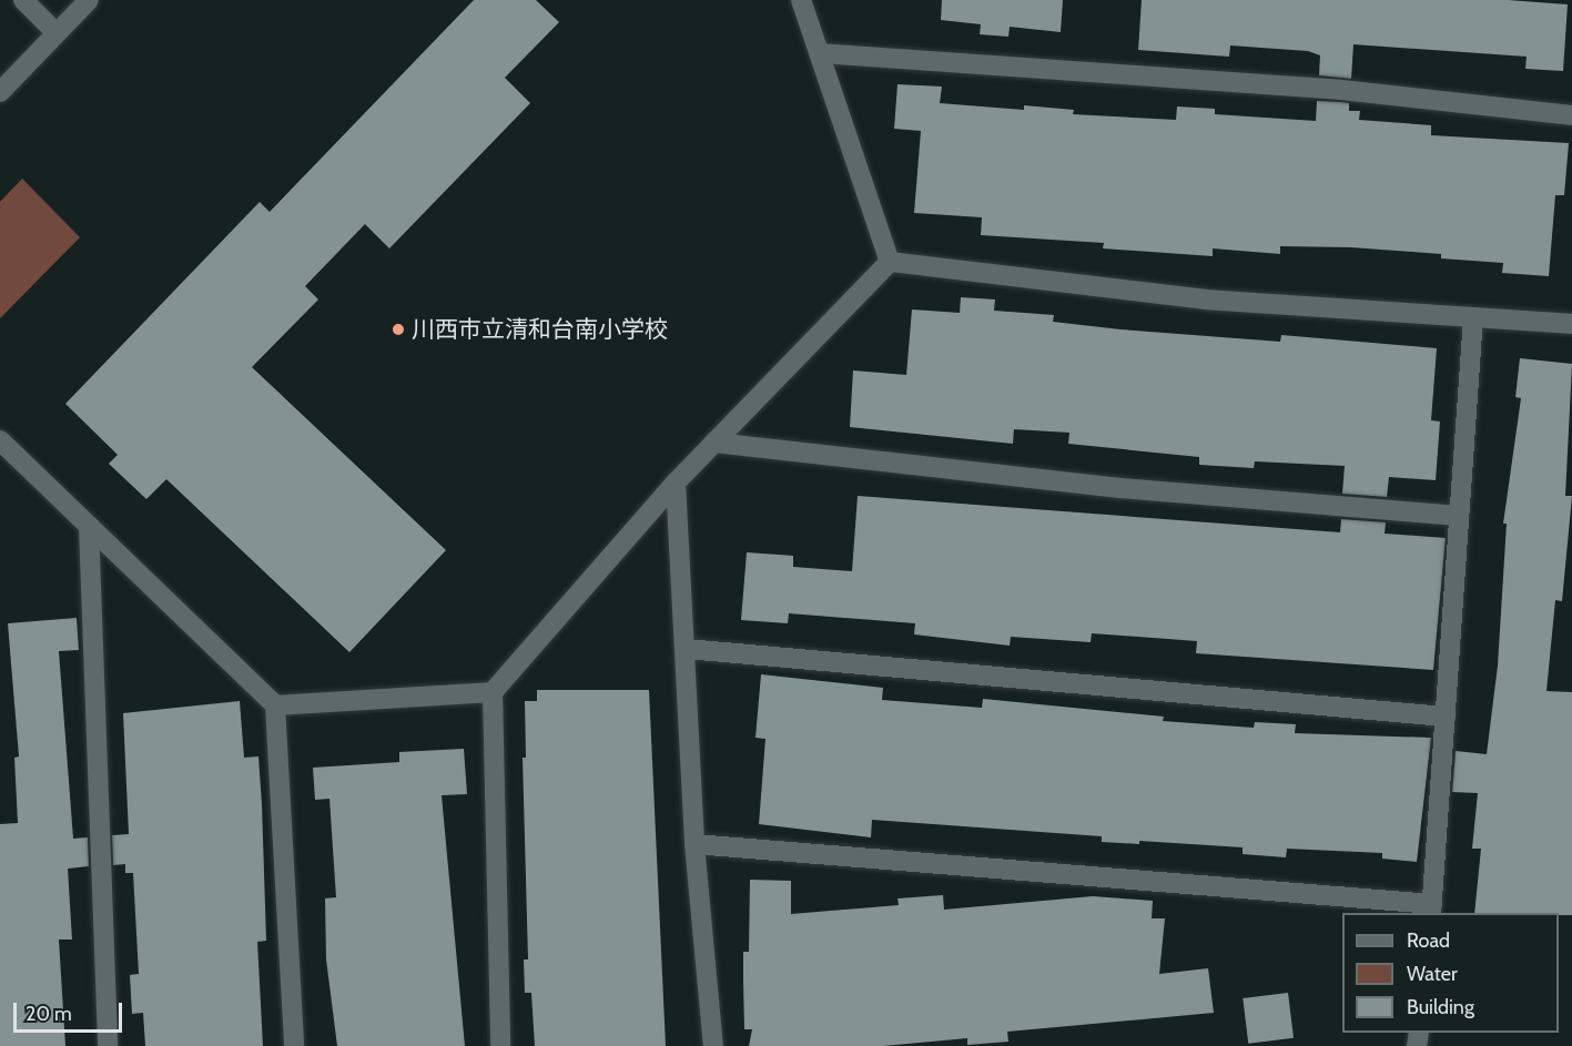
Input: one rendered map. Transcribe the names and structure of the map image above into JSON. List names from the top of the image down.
{
  "places": ["川西市立清和台南小学校"],
  "legend": ["Road", "Water", "Building"],
  "scale_bar": "20 m"
}
